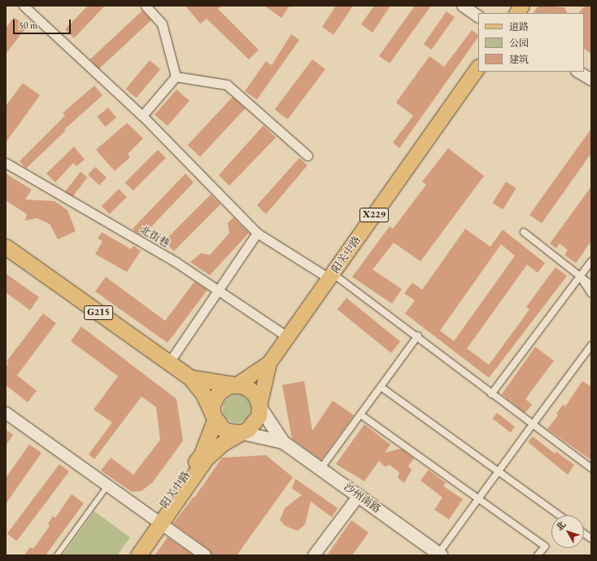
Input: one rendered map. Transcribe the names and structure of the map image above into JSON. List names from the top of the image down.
{
  "streets": {
    "highway": ["阳关中路", "G215"],
    "main road": ["X229", "沙州南路"],
    "street": ["北街巷"]
  },
  "crossings": [
    ["X229", "阳关中路"],
    ["X229", "G215"],
    ["北街巷", "阳关中路"],
    ["阳关中路", "G215"]
  ],
  "legend": ["道路", "公园", "建筑"],
  "scale_bar": "50 m",
  "north": "top left"
}
